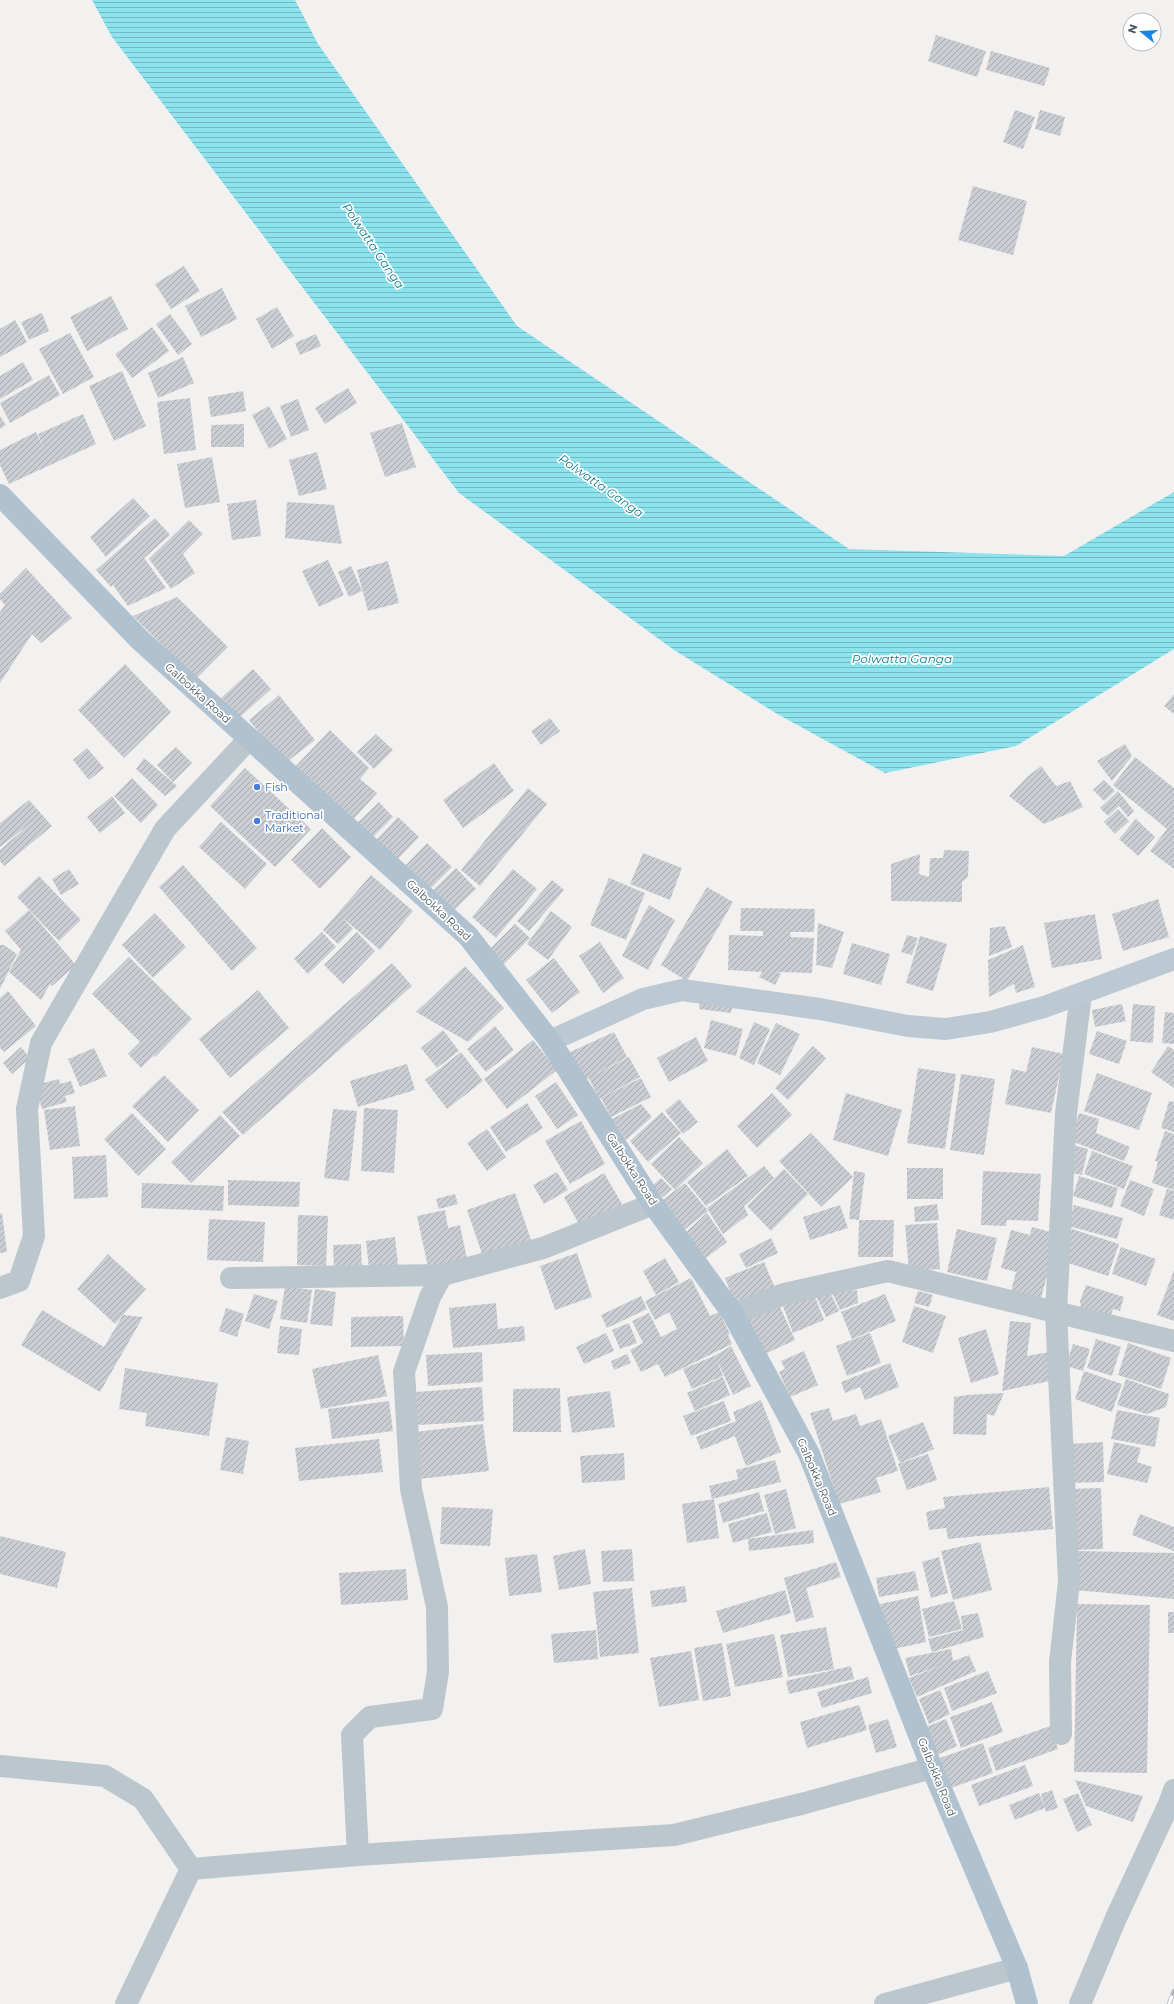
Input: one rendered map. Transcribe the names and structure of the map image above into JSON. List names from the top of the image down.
{
  "streets": {
    "main road": ["Galbokka Road"]
  },
  "water": ["Polwatta Ganga"],
  "places": ["Fish", "Traditional Market"],
  "north": "left"
}
